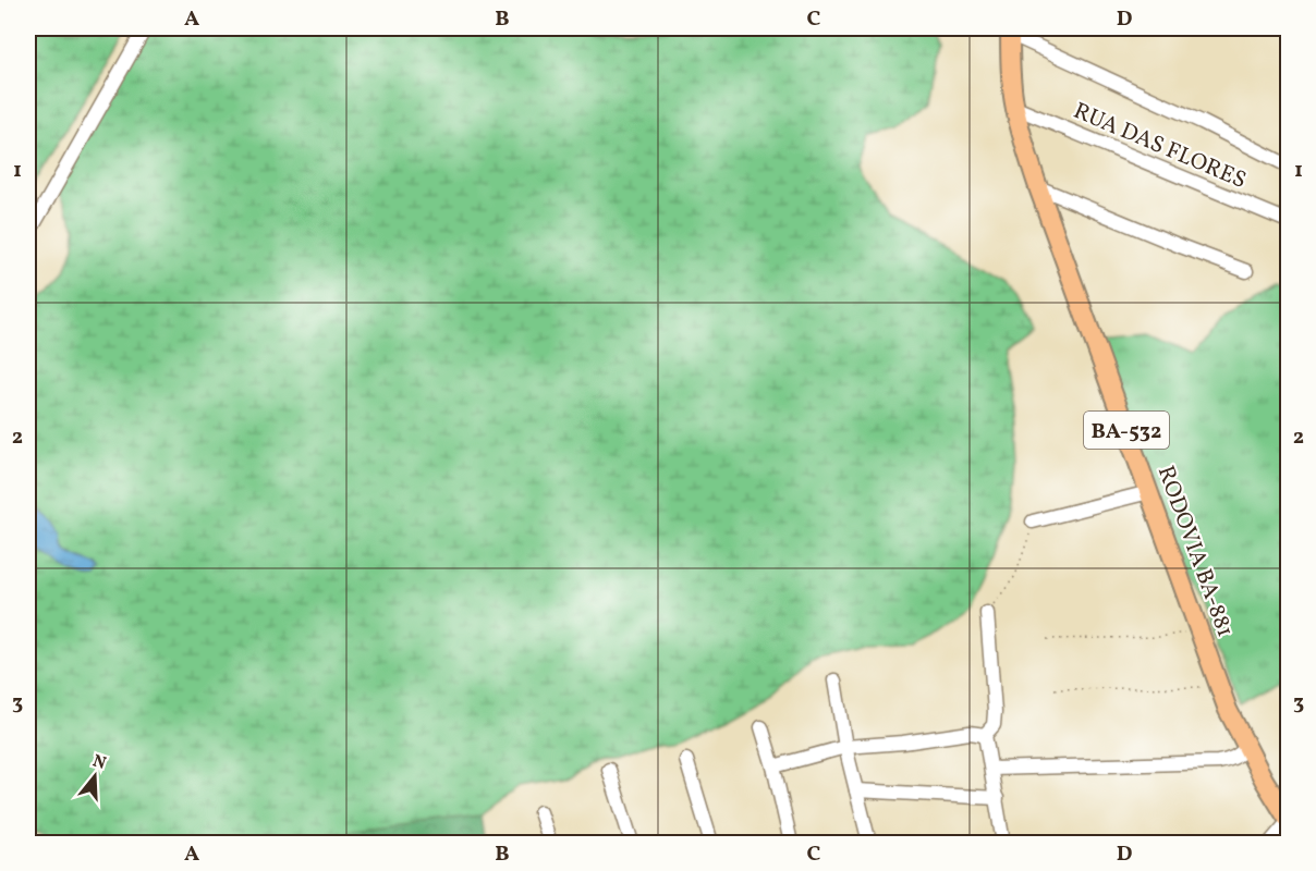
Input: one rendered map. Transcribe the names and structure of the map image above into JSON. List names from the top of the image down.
{
  "streets": {
    "main road": ["BA-532", "RODOVIA BA-881"],
    "street": ["RUA DAS FLORES"]
  },
  "crossings": [
    ["RUA DAS FLORES", "RODOVIA BA-881"]
  ],
  "north": "top",
  "grid": {
    "columns": [
      "A",
      "B",
      "C",
      "D"
    ],
    "rows": ["1", "2", "3"]
  }
}
